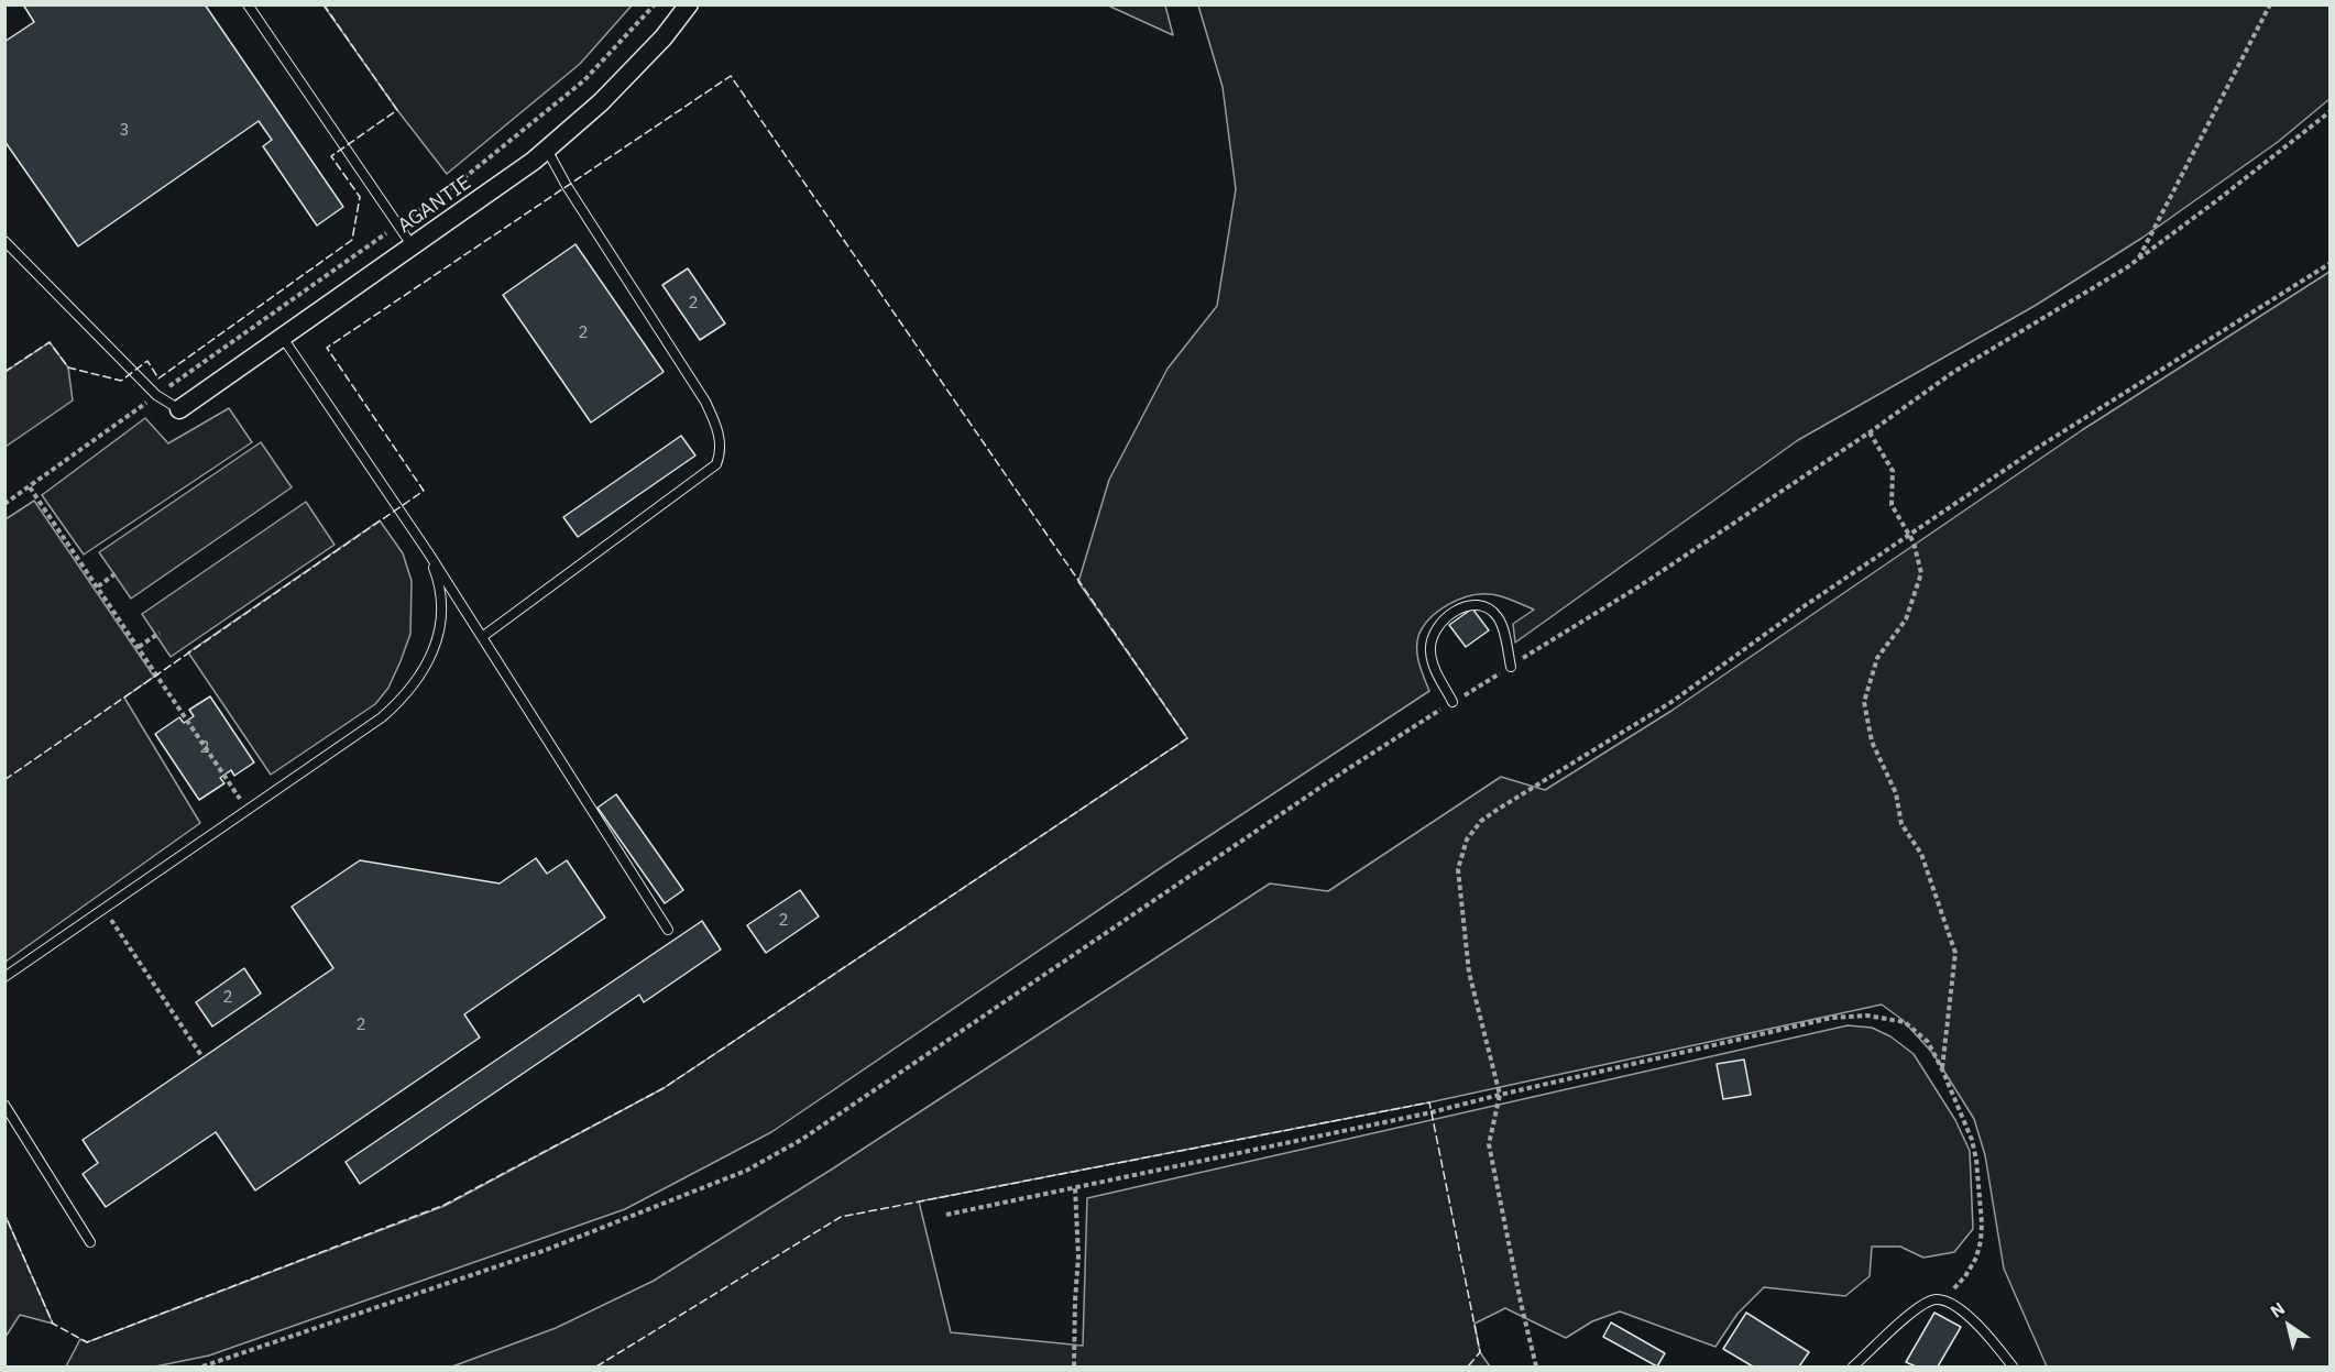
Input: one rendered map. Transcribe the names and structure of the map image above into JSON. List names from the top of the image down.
{
  "streets": {
    "street": ["AGANTIE"]
  },
  "house_numbers": [
    "3",
    "2",
    "2",
    "2",
    "2",
    "2",
    "2"
  ],
  "north": "top left"
}
